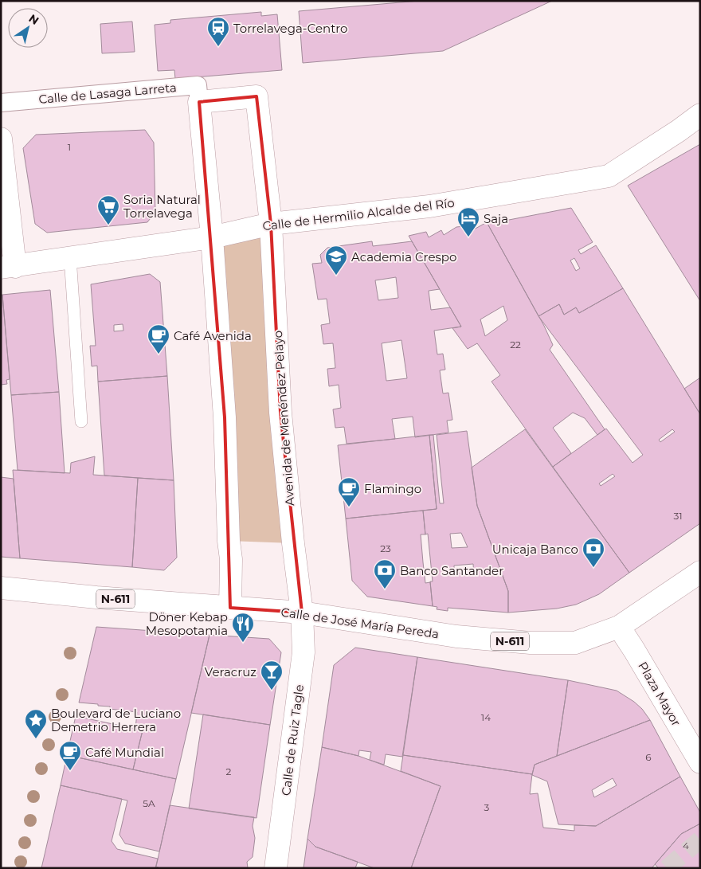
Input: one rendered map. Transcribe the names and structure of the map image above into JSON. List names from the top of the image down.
{
  "streets": {
    "main road": [
      "Calle de Hermilio Alcalde del Río",
      "Avenida de Menéndez Pelayo",
      "N-611",
      "Calle de José María Pereda",
      "Plaza Mayor",
      "Calle de Ruiz Tagle"
    ],
    "street": ["Calle de Lasaga Larreta"]
  },
  "crossings": [
    ["Calle de Lasaga Larreta", "Avenida de Menéndez Pelayo"],
    ["Calle de Hermilio Alcalde del Río", "Avenida de Menéndez Pelayo"],
    ["Avenida de Menéndez Pelayo", "Calle de José María Pereda"],
    ["Avenida de Menéndez Pelayo", "Calle de Ruiz Tagle"],
    ["Calle de José María Pereda", "Plaza Mayor"],
    ["Calle de José María Pereda", "Calle de Ruiz Tagle"]
  ],
  "places": {
    "station": ["Torrelavega-Centro"],
    "supermarket": ["Soria Natural Torrelavega"],
    "hotel": ["Saja"],
    "school or university": ["Academia Crespo"],
    "cafe": ["Café Avenida", "Flamingo", "Café Mundial"],
    "bank": ["Unicaja Banco", "Banco Santander"],
    "restaurant": ["Döner Kebap Mesopotamia"],
    "bar": ["Veracruz"],
    "place": ["Boulevard de Luciano Demetrio Herrera"]
  },
  "house_numbers": [
    "1",
    "22",
    "31",
    "23",
    "14",
    "6",
    "2",
    "5A",
    "3",
    "4"
  ],
  "north": "top right"
}
